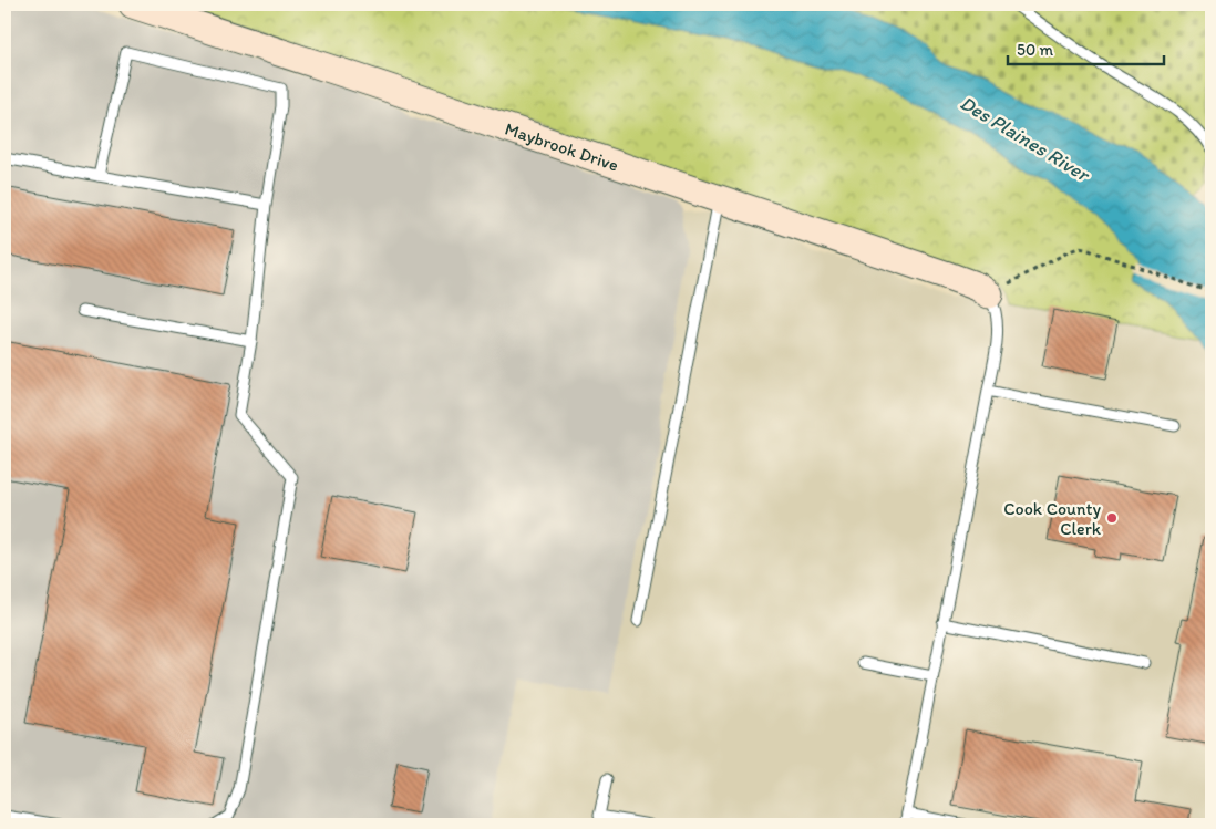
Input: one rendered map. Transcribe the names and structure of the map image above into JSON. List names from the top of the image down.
{
  "streets": {
    "street": ["Maybrook Drive"]
  },
  "water": ["Des Plaines River"],
  "places": ["Cook County Clerk"],
  "scale_bar": "50 m"
}
